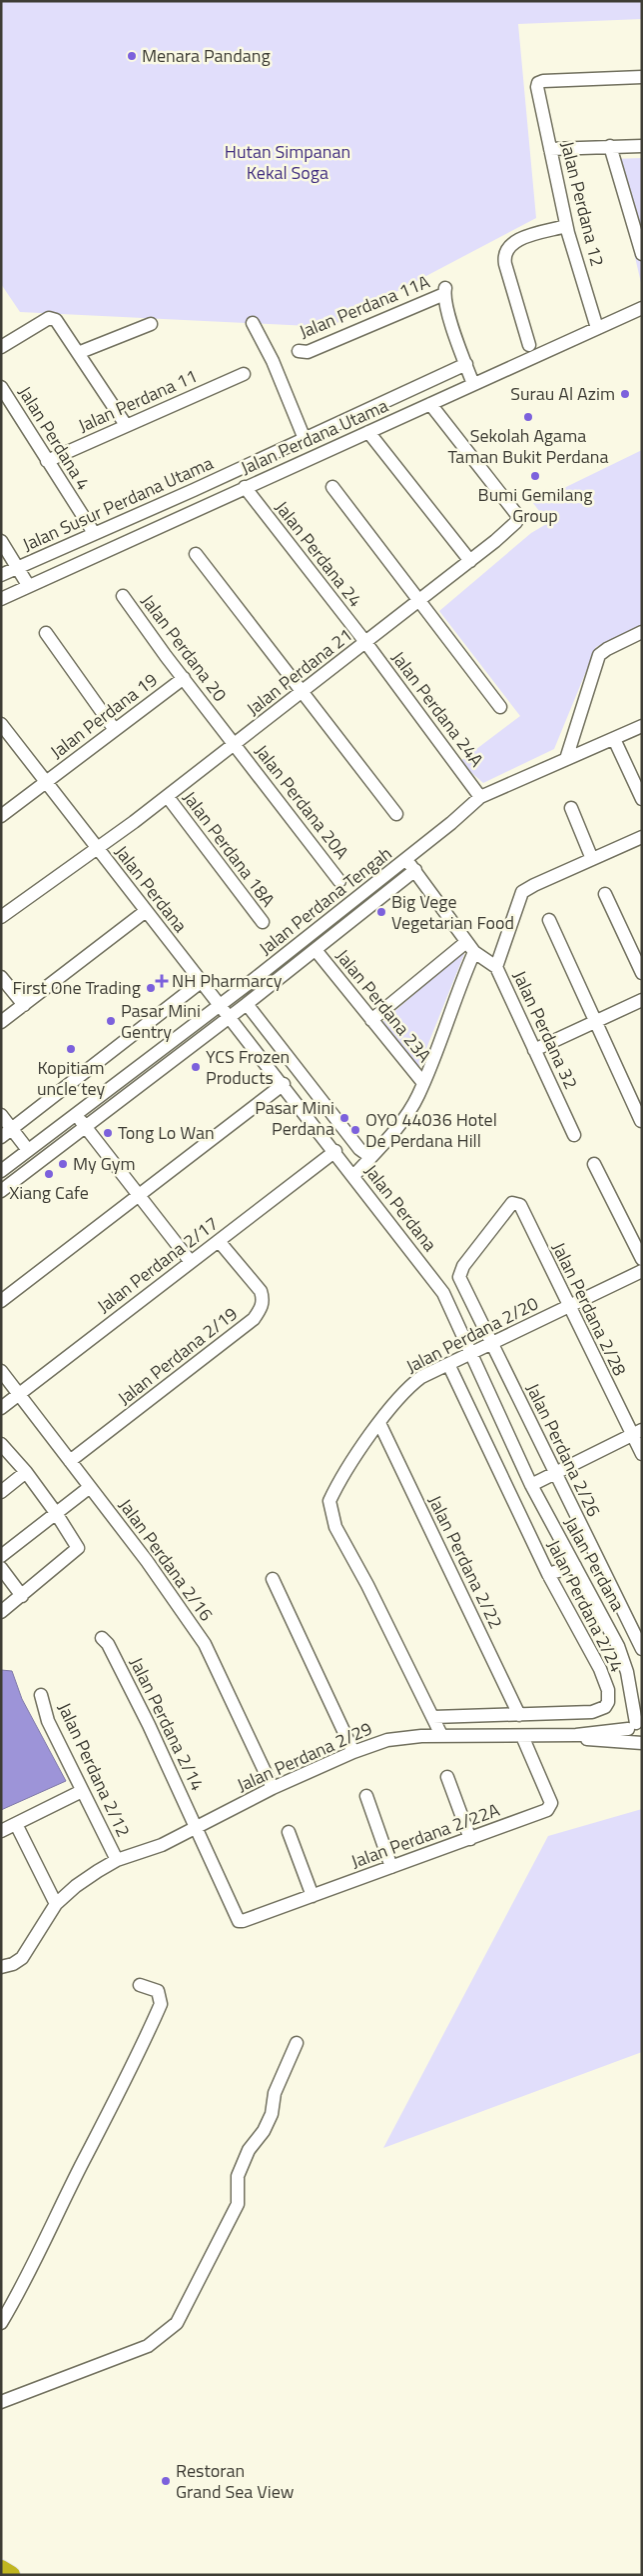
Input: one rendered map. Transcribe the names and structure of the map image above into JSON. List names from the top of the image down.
{
  "streets": {
    "street": [
      "Jalan Perdana 12",
      "Jalan Perdana 11A",
      "Jalan Perdana 11",
      "Jalan Perdana Utama",
      "Jalan Perdana 4",
      "Jalan Susur Perdana Utama",
      "Jalan Perdana 24",
      "Jalan Perdana 20",
      "Jalan Perdana 21",
      "Jalan Perdana 24A",
      "Jalan Perdana 19",
      "Jalan Perdana 20A",
      "Jalan Perdana 18A",
      "Jalan Perdana",
      "Jalan Perdana Tengah",
      "Jalan Perdana 23A",
      "Jalan Perdana 32",
      "Jalan Perdana 2/17",
      "Jalan Perdana 2/28",
      "Jalan Perdana 2/20",
      "Jalan Perdana 2/19",
      "Jalan Perdana 2/26",
      "Jalan Perdana 2/16",
      "Jalan Perdana 2/22",
      "Jalan Perdana 2/24",
      "Jalan Perdana 2/14",
      "Jalan Perdana 2/29",
      "Jalan Perdana 2/12",
      "Jalan Perdana 2/22A"
    ]
  },
  "crossings": [
    ["Jalan Perdana 12", "Jalan Perdana Utama"],
    ["Jalan Perdana 11A", "Jalan Susur Perdana Utama"],
    ["Jalan Perdana 11", "Jalan Perdana 4"],
    ["Jalan Perdana Utama", "Jalan Perdana 24"],
    ["Jalan Perdana Utama", "Jalan Perdana 21"],
    ["Jalan Perdana 4", "Jalan Susur Perdana Utama"],
    ["Jalan Perdana 24", "Jalan Perdana 21"],
    ["Jalan Perdana 24", "Jalan Perdana 24A"],
    ["Jalan Perdana 20", "Jalan Perdana 21"],
    ["Jalan Perdana 20", "Jalan Perdana 19"],
    ["Jalan Perdana 20", "Jalan Perdana 20A"],
    ["Jalan Perdana 21", "Jalan Perdana 24A"],
    ["Jalan Perdana 21", "Jalan Perdana 20A"],
    ["Jalan Perdana 21", "Jalan Perdana 18A"],
    ["Jalan Perdana 21", "Jalan Perdana"],
    ["Jalan Perdana 24A", "Jalan Perdana Tengah"],
    ["Jalan Perdana 19", "Jalan Perdana"],
    ["Jalan Perdana", "Jalan Perdana Tengah"],
    ["Jalan Perdana", "Jalan Perdana 2/17"],
    ["Jalan Perdana", "Jalan Perdana 2/20"],
    ["Jalan Perdana 2/17", "Jalan Perdana 2/19"],
    ["Jalan Perdana 2/17", "Jalan Perdana 2/16"],
    ["Jalan Perdana 2/28", "Jalan Perdana 2/20"],
    ["Jalan Perdana 2/28", "Jalan Perdana 2/26"],
    ["Jalan Perdana 2/20", "Jalan Perdana 2/26"],
    ["Jalan Perdana 2/20", "Jalan Perdana 2/22"],
    ["Jalan Perdana 2/20", "Jalan Perdana 2/24"],
    ["Jalan Perdana 2/20", "Jalan Perdana 2/29"],
    ["Jalan Perdana 2/19", "Jalan Perdana 2/16"],
    ["Jalan Perdana 2/16", "Jalan Perdana 2/29"],
    ["Jalan Perdana 2/22", "Jalan Perdana 2/24"],
    ["Jalan Perdana 2/14", "Jalan Perdana 2/29"],
    ["Jalan Perdana 2/14", "Jalan Perdana 2/22A"],
    ["Jalan Perdana 2/29", "Jalan Perdana 2/12"],
    ["Jalan Perdana 2/29", "Jalan Perdana 2/22A"]
  ],
  "parks": ["Hutan Simpanan Kekal Soga"],
  "places": {
    "other": [
      "Menara Pandang",
      "Surau Al Azim",
      "Sekolah Agama Taman Bukit Perdana",
      "Bumi Gemilang Group",
      "Big Vege Vegetarian Food",
      "First One Trading",
      "Pasar Mini Gentry",
      "Kopitiam uncle tey",
      "YCS Frozen Products",
      "Pasar Mini Perdana",
      "OYO 44036 Hotel De Perdana Hill",
      "Tong Lo Wan",
      "My Gym",
      "Xiang Cafe",
      "Restoran Grand Sea View"
    ],
    "health": ["NH Pharmarcy"]
  }
}
